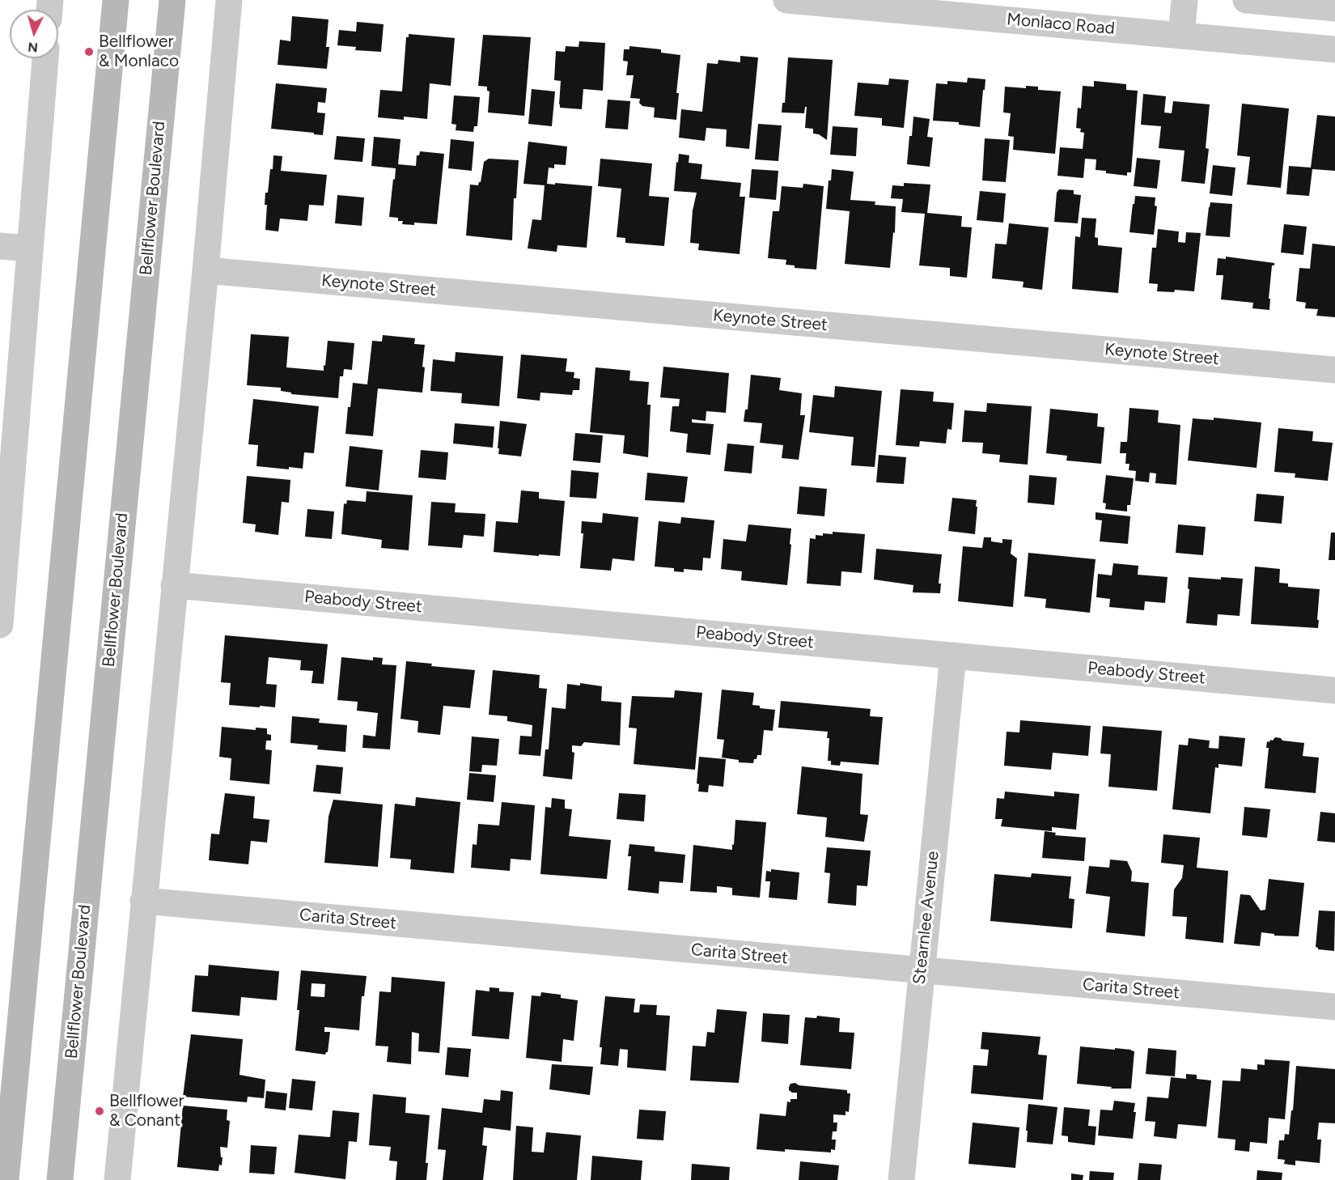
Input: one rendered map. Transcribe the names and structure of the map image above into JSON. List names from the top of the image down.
{
  "streets": {
    "main road": ["Bellflower Boulevard"],
    "street": [
      "Monlaco Road",
      "Keynote Street",
      "Peabody Street",
      "Stearnlee Avenue",
      "Carita Street"
    ]
  },
  "crossings": [
    ["Peabody Street", "Stearnlee Avenue"],
    ["Stearnlee Avenue", "Carita Street"]
  ],
  "places": ["Bellflower & Monlaco", "Bellflower & Conant"],
  "north": "bottom"
}
